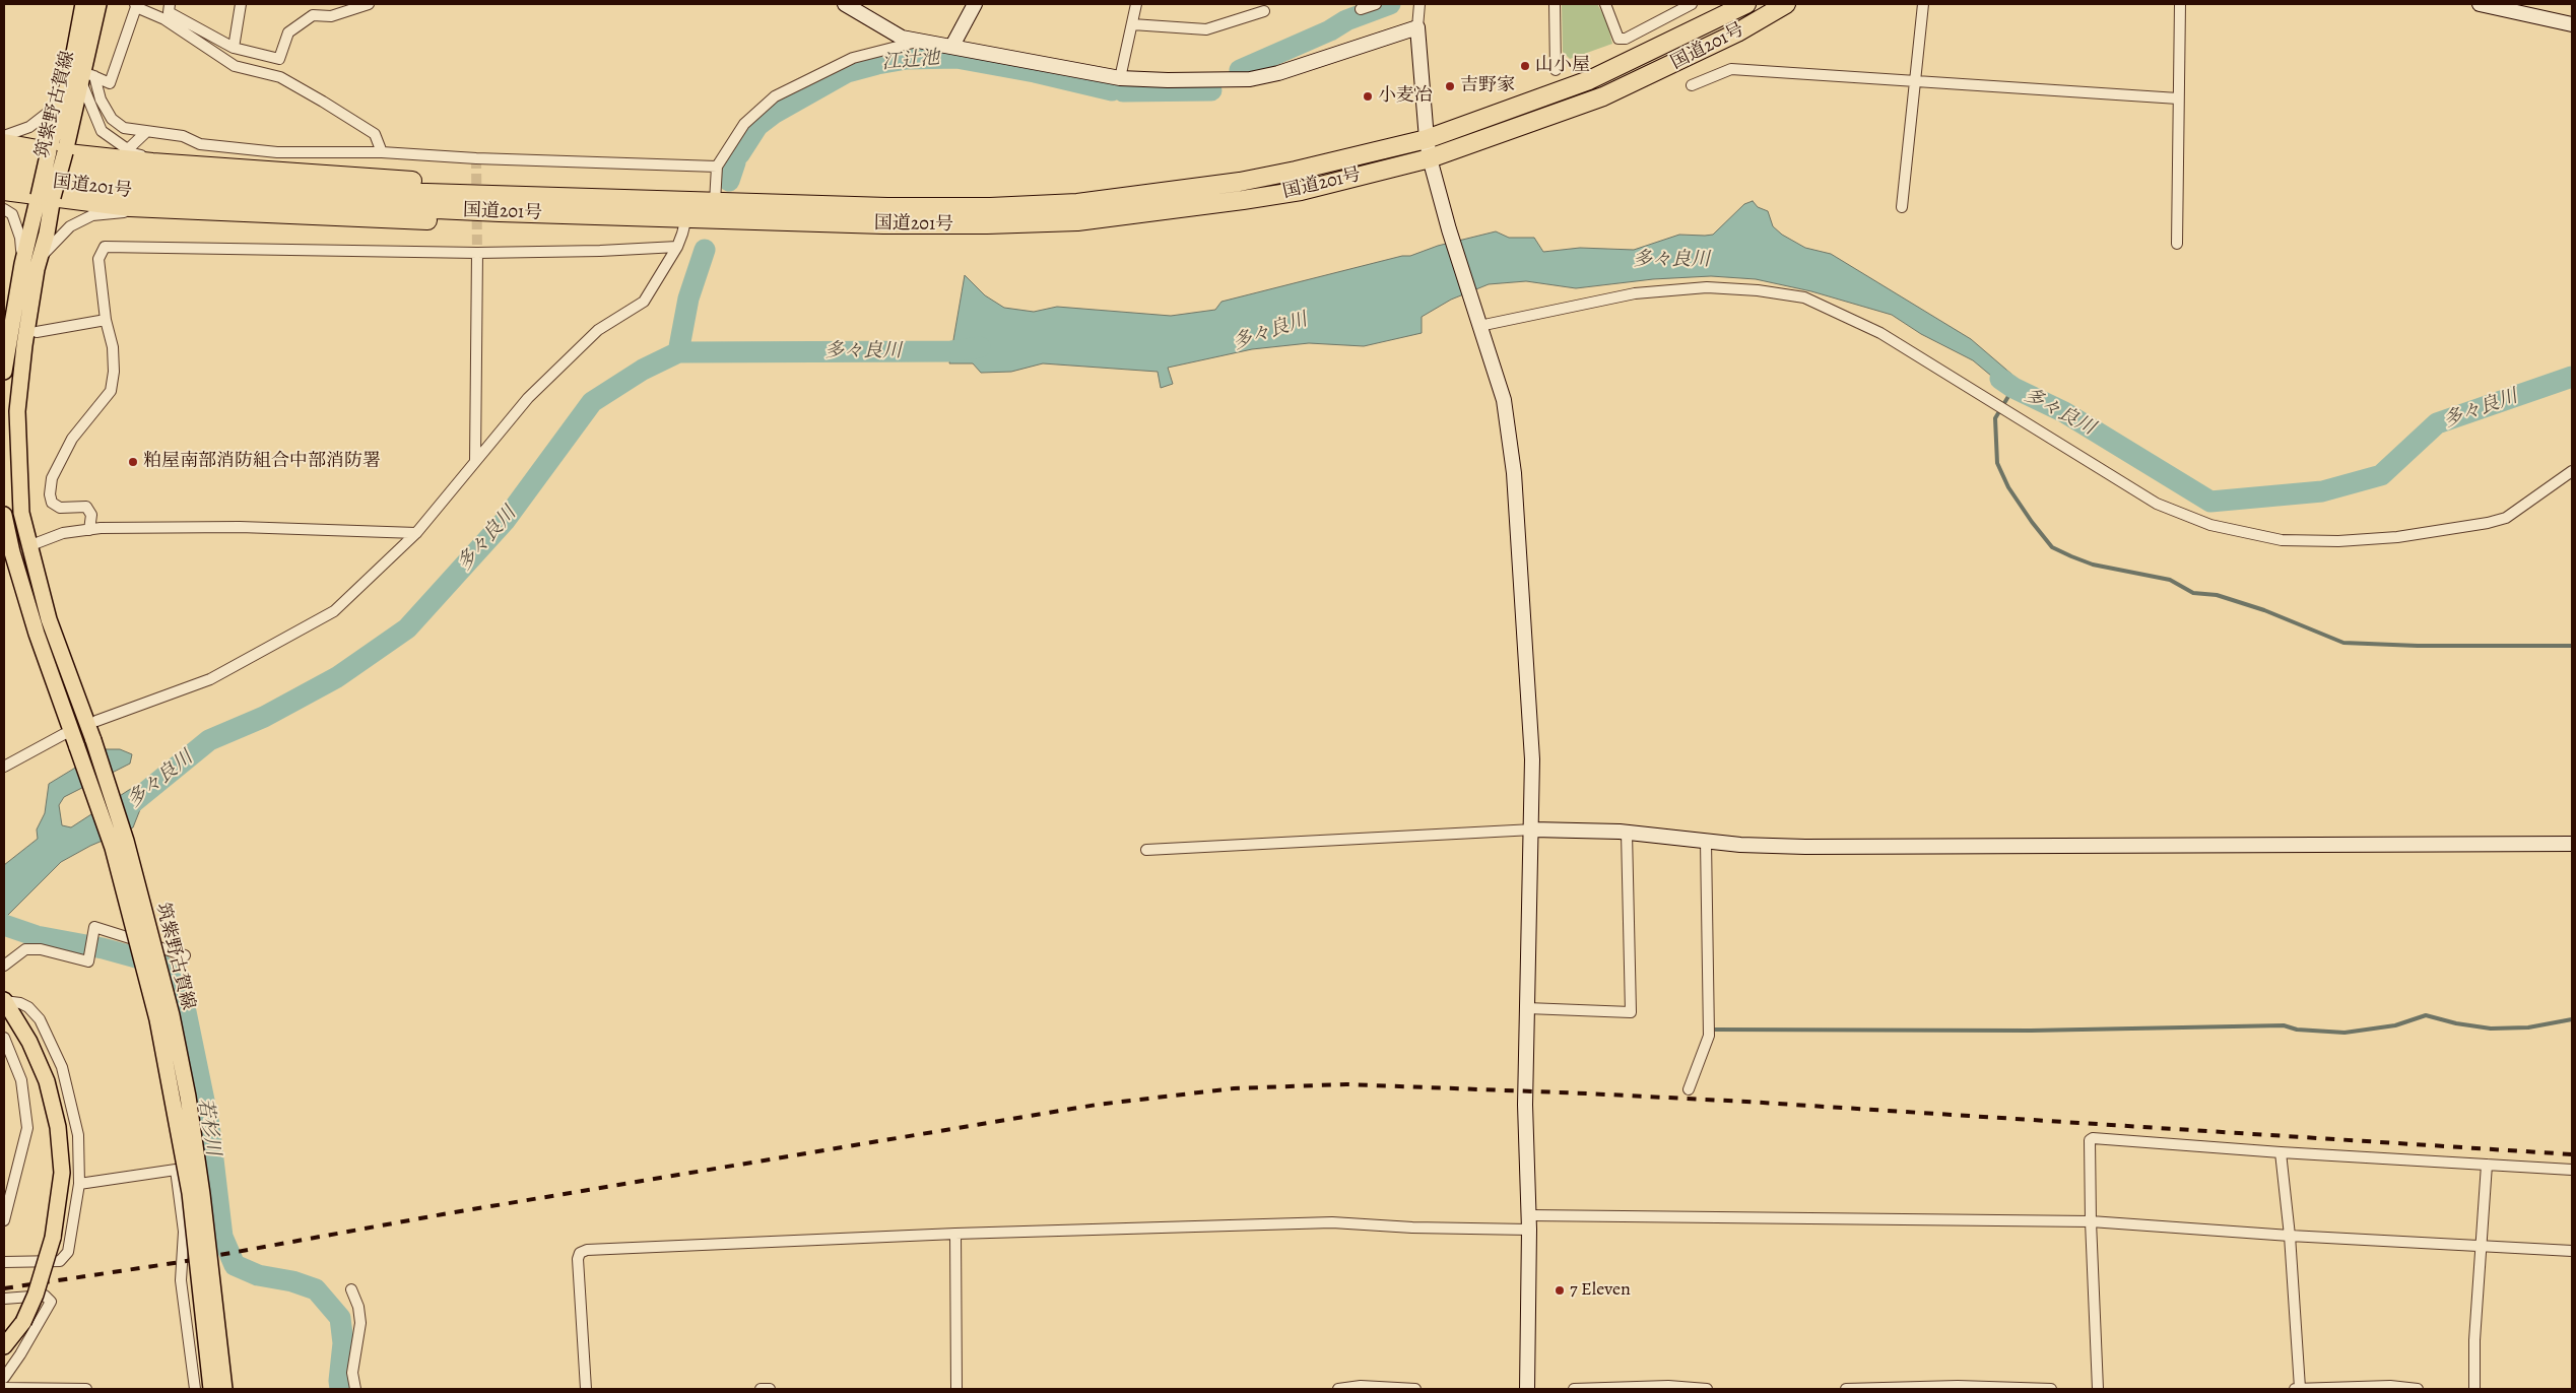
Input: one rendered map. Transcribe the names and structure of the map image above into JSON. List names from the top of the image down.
{
  "streets": {
    "highway": ["国道201号"],
    "main road": ["筑紫野古賀線"]
  },
  "water": ["江辻池", "多々良川", "若杉川"],
  "places": [
    "山小屋",
    "吉野家",
    "小麦冶",
    "粕屋南部消防組合中部消防署",
    "7 Eleven"
  ]
}
